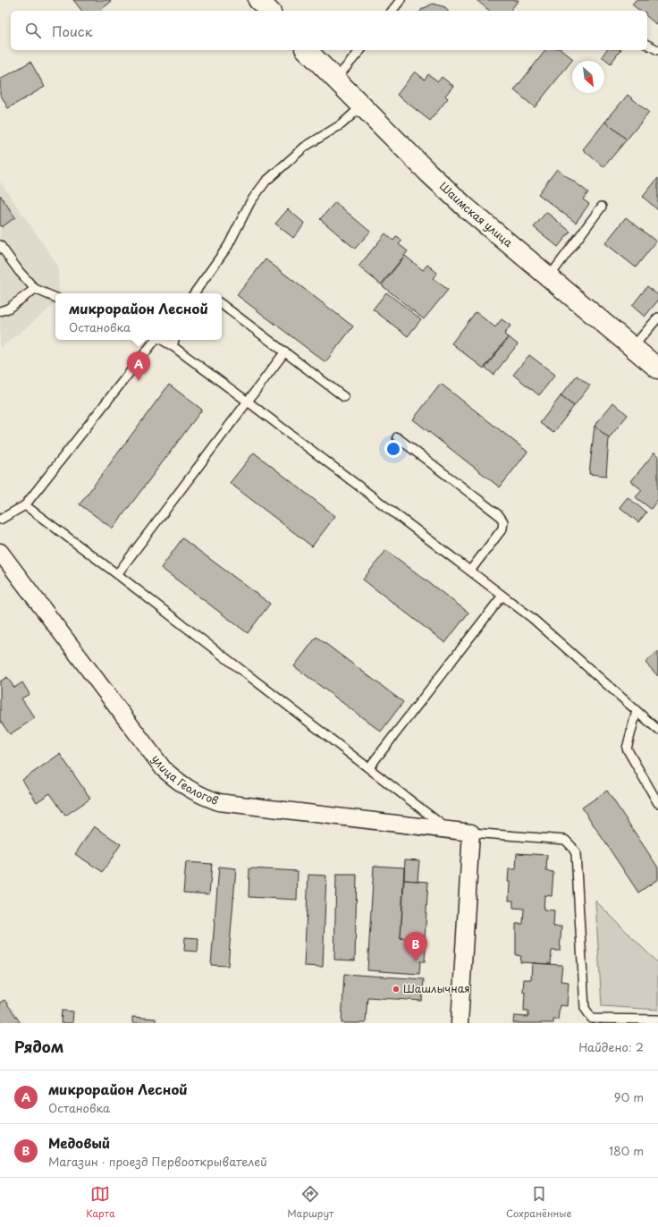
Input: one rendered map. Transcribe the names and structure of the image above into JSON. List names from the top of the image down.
{
  "streets": {
    "main road": ["Шаимская улица"],
    "street": ["улица Геологов"]
  },
  "places": ["Шашлычная"],
  "north": "bottom right",
  "page": {
    "search": "Поиск",
    "popup": ["микрорайон Лесной", "Остановка"],
    "pins": ["A", "B"],
    "heading": ["Рядом", "Найдено: 2"],
    "list": [
      {
        "mark": "A",
        "name": "микрорайон Лесной",
        "note": "Остановка",
        "value": "90 m"
      },
      {
        "mark": "B",
        "name": "Медовый",
        "note": "Магазин · проезд Первооткрывателей",
        "value": "180 m"
      }
    ],
    "nav": ["Карта", "Маршрут", "Сохранённые"]
  }
}
